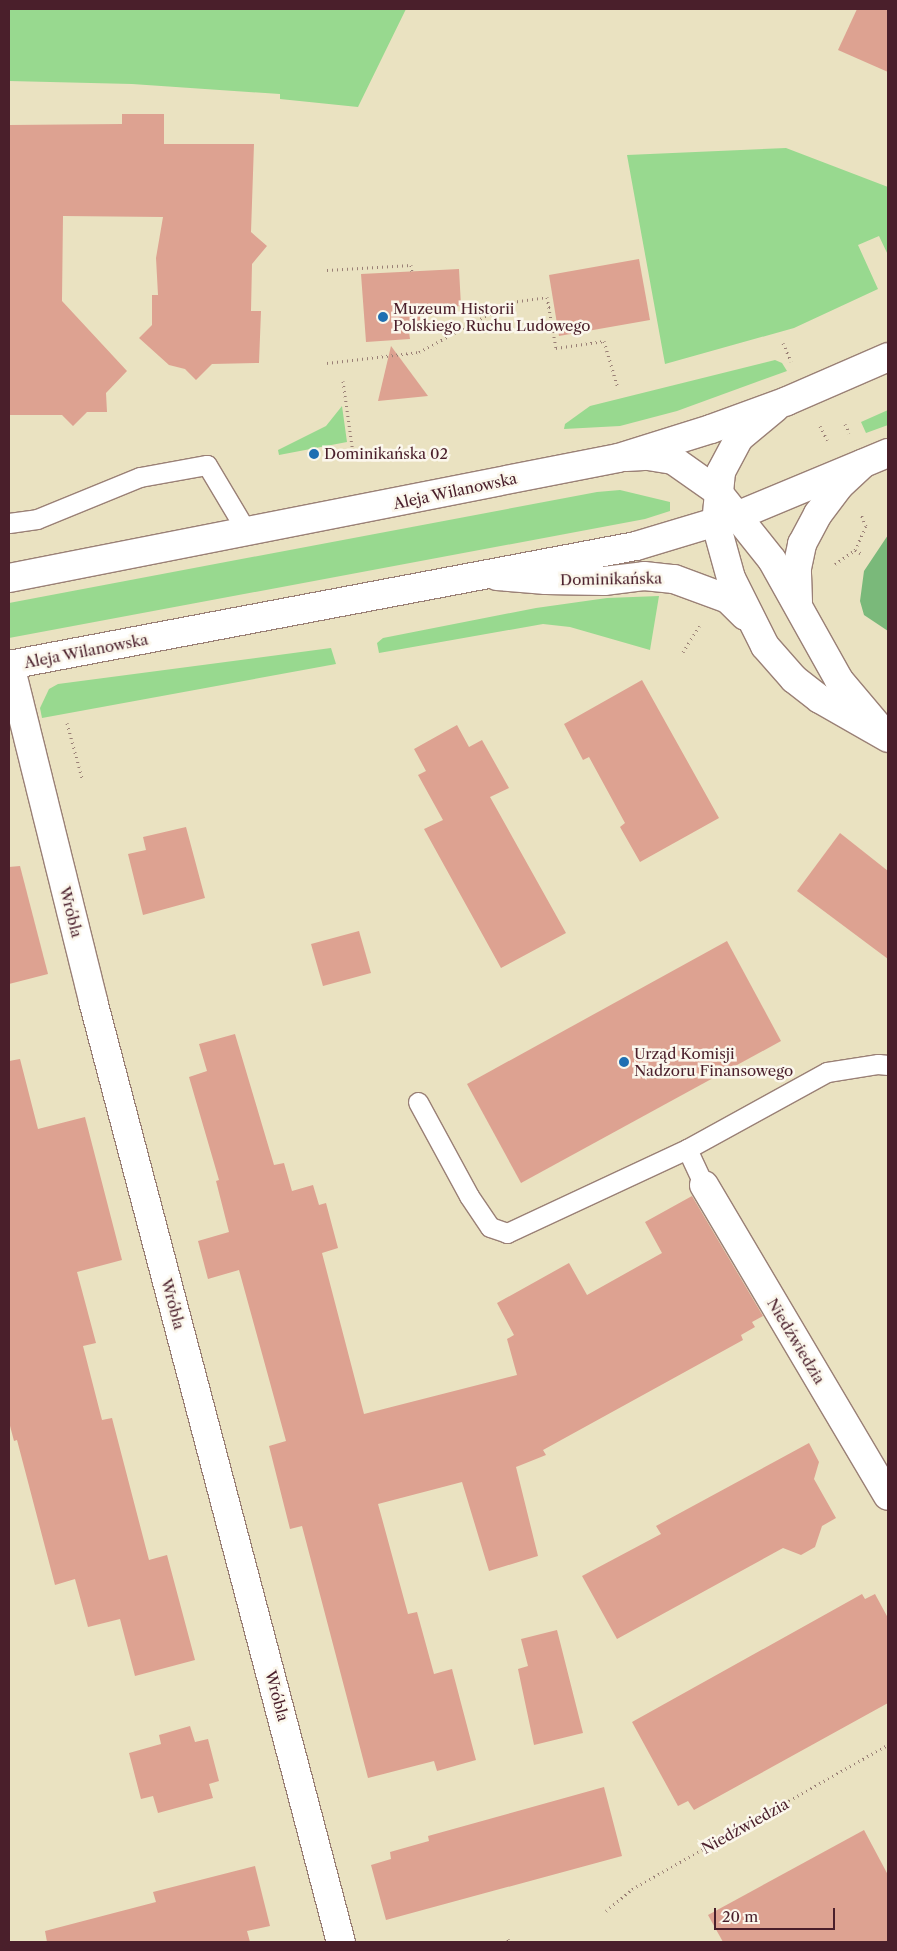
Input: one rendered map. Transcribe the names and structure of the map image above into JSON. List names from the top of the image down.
{
  "streets": {
    "street": [
      "Aleja Wilanowska",
      "Dominikańska",
      "Wróbla",
      "Niedźwiedzia"
    ]
  },
  "crossings": [
    ["Aleja Wilanowska", "Dominikańska"],
    ["Aleja Wilanowska", "Wróbla"]
  ],
  "places": ["Muzeum Historii Polskiego Ruchu Ludowego", "Dominikańska 02", "Urząd Komisji Nadzoru Finansowego"],
  "scale_bar": "20 m"
}
